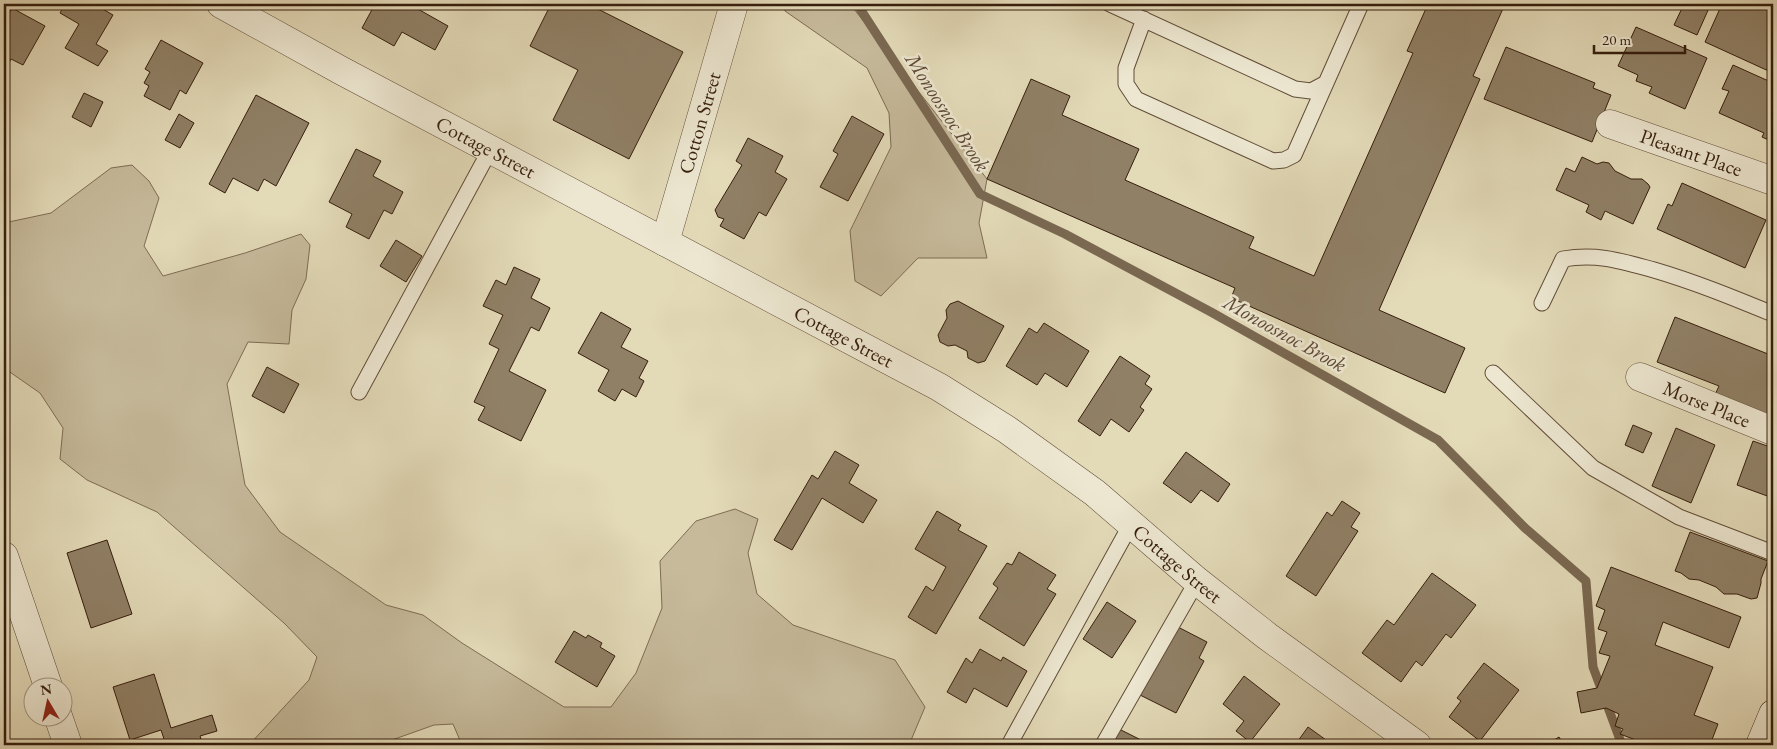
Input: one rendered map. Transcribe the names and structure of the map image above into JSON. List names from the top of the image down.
{
  "streets": {
    "street": [
      "Cotton Street",
      "Cottage Street",
      "Pleasant Place",
      "Morse Place"
    ]
  },
  "crossings": [
    ["Cotton Street", "Cottage Street"]
  ],
  "water": ["Monoosnoc Brook"],
  "scale_bar": "20 m",
  "north": "top"
}
